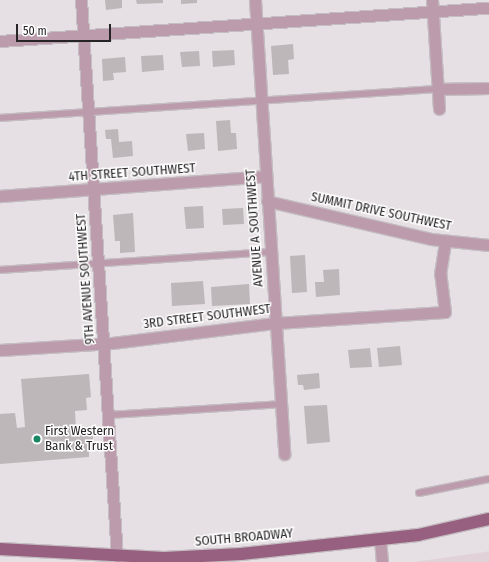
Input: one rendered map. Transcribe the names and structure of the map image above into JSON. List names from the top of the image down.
{
  "streets": {
    "main road": ["SOUTH BROADWAY"],
    "street": [
      "4TH STREET SOUTHWEST",
      "SUMMIT DRIVE SOUTHWEST",
      "AVENUE A SOUTHWEST",
      "9TH AVENUE SOUTHWEST",
      "3RD STREET SOUTHWEST"
    ]
  },
  "crossings": [
    ["4TH STREET SOUTHWEST", "AVENUE A SOUTHWEST"],
    ["4TH STREET SOUTHWEST", "9TH AVENUE SOUTHWEST"],
    ["SUMMIT DRIVE SOUTHWEST", "AVENUE A SOUTHWEST"],
    ["SUMMIT DRIVE SOUTHWEST", "3RD STREET SOUTHWEST"],
    ["AVENUE A SOUTHWEST", "3RD STREET SOUTHWEST"],
    ["9TH AVENUE SOUTHWEST", "3RD STREET SOUTHWEST"],
    ["9TH AVENUE SOUTHWEST", "SOUTH BROADWAY"]
  ],
  "places": ["First Western Bank & Trust"],
  "scale_bar": "50 m"
}
